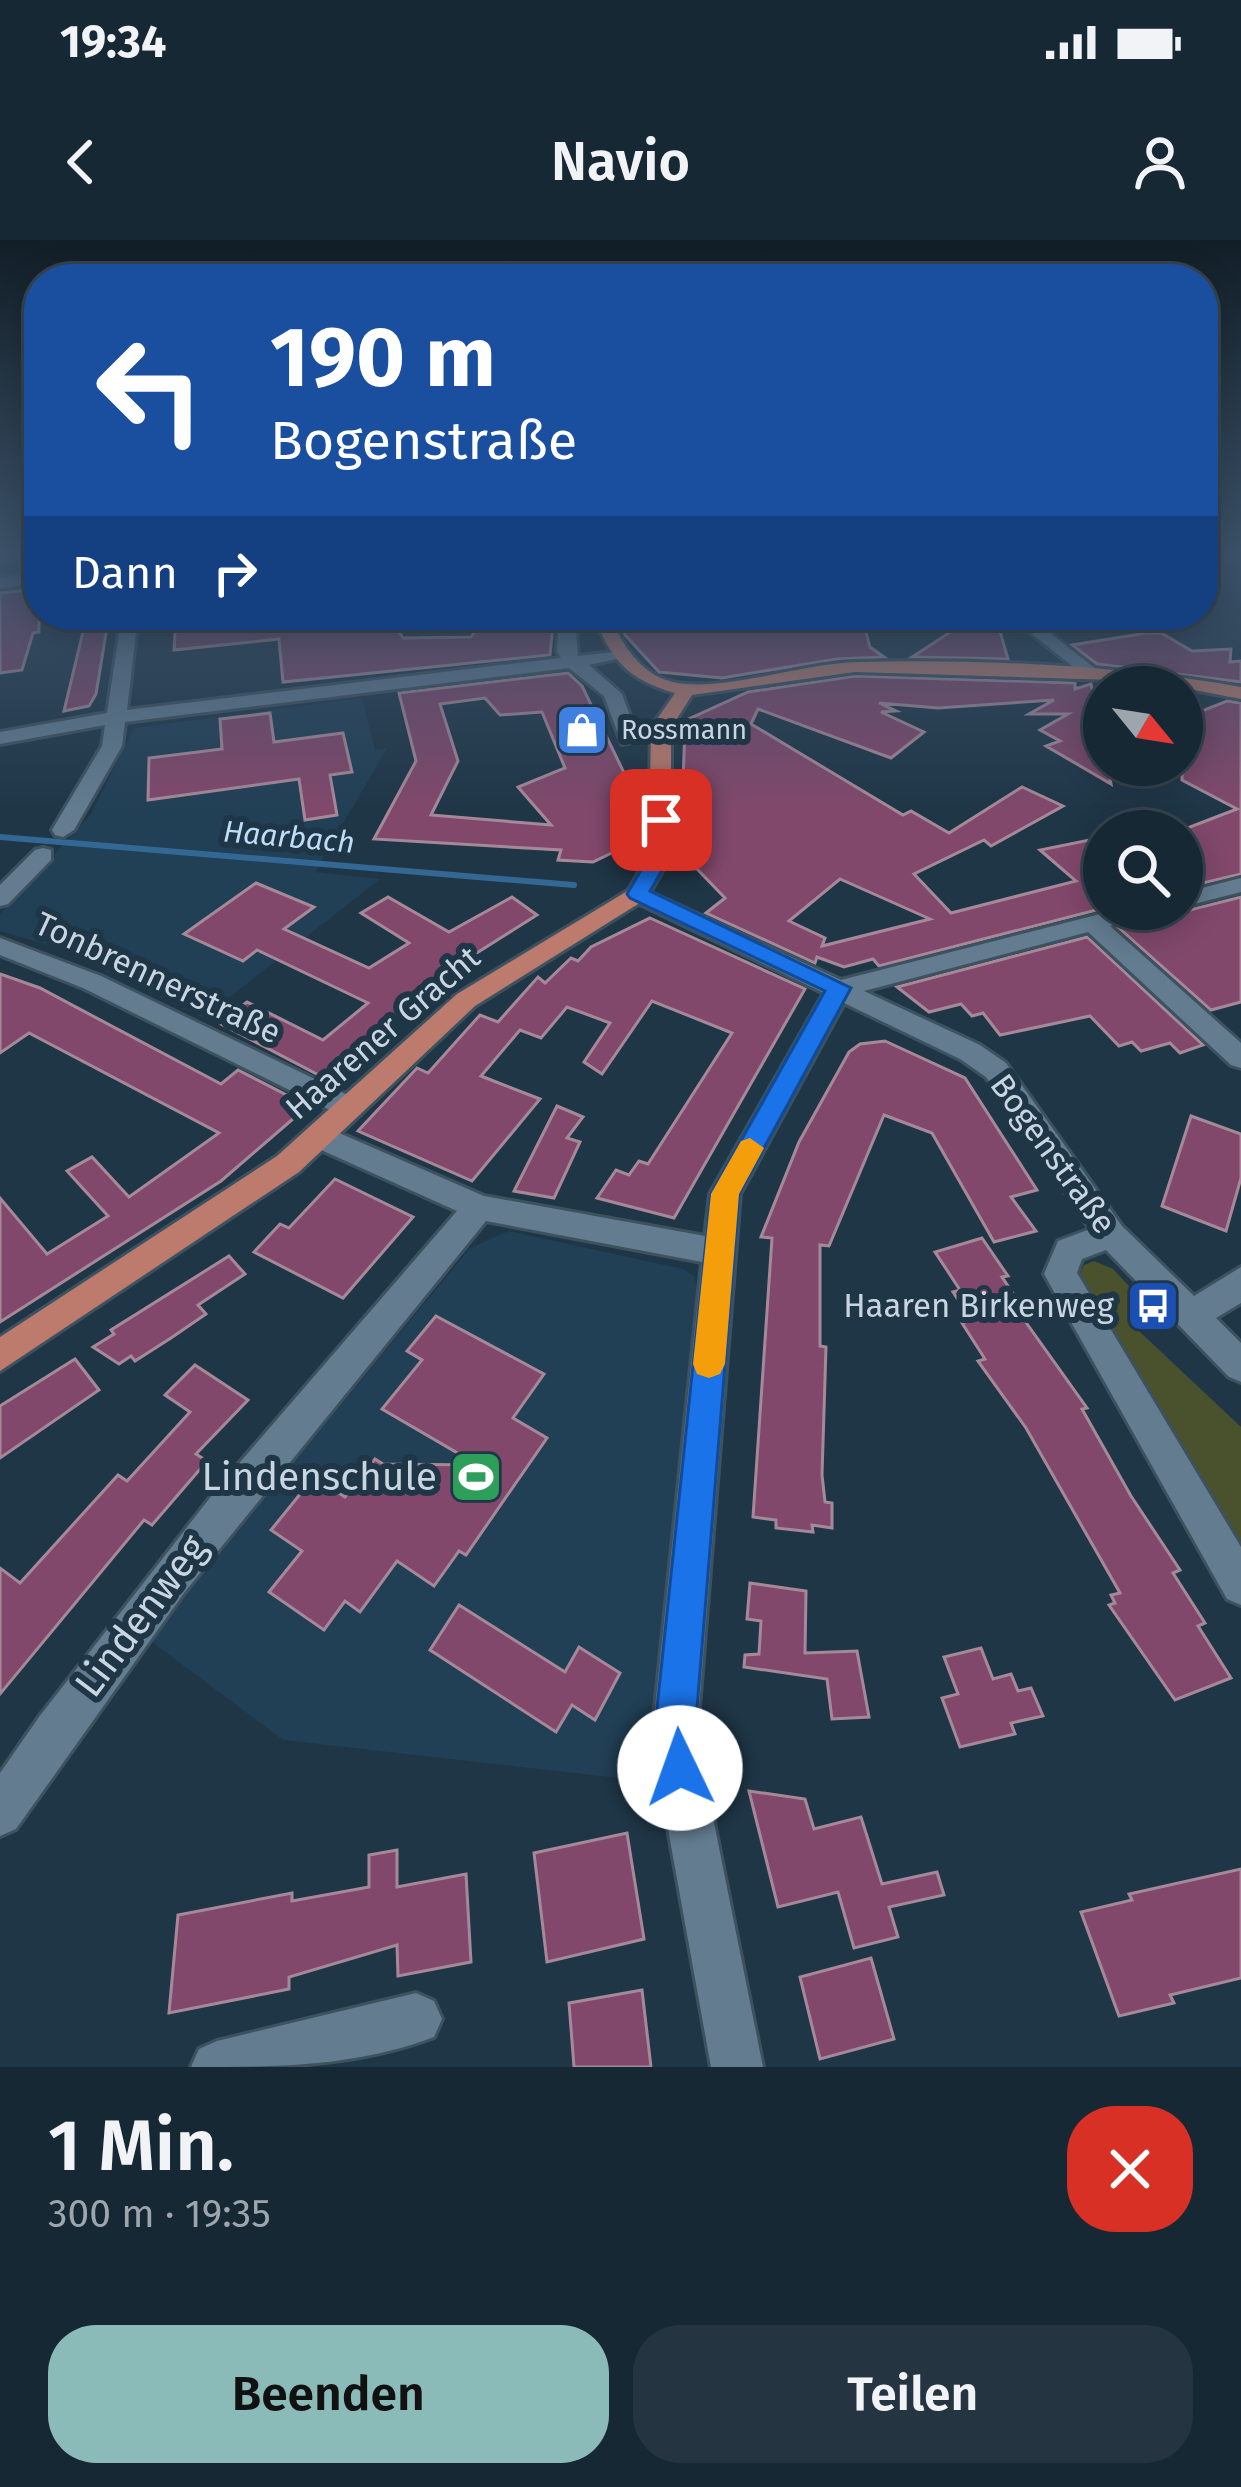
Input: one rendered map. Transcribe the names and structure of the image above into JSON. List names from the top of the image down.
{
  "streets": {
    "main road": ["Haarener Gracht"],
    "street": ["Tonbrennerstraße", "Bogenstraße", "Lindenweg"]
  },
  "crossings": [
    ["Tonbrennerstraße", "Haarener Gracht"],
    ["Haarener Gracht", "Bogenstraße"]
  ],
  "water": ["Haarbach"],
  "places": {
    "shop": ["Rossmann"],
    "bus stop": ["Haaren Birkenweg"],
    "sports": ["Lindenschule"]
  },
  "north": "bottom right",
  "page": {
    "status": "19:34",
    "header": "Navio",
    "turn": ["190 m", "Bogenstraße"],
    "then": "Dann",
    "heading": ["1 Min.", "300 m · 19:35"],
    "buttons": ["Beenden", "Teilen"]
  }
}
